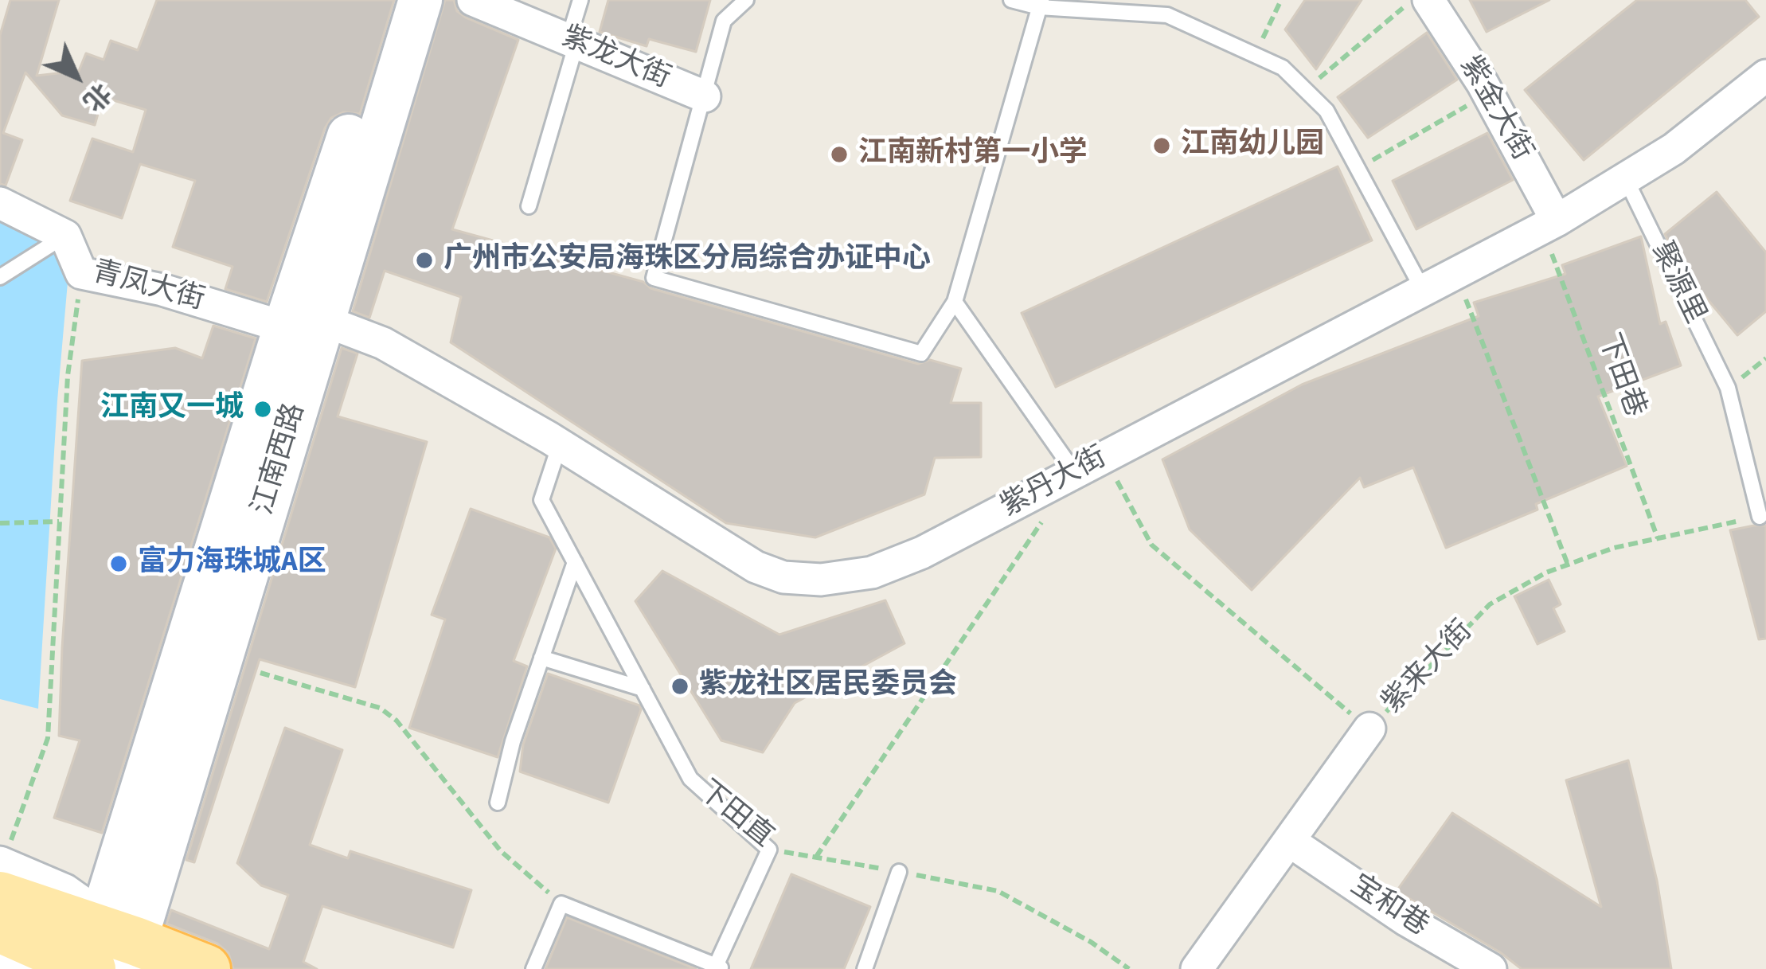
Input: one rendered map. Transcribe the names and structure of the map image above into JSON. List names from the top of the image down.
{
  "streets": {
    "main road": ["江南西路"],
    "street": [
      "紫龙大街",
      "紫金大街",
      "青凤大街",
      "紫丹大街",
      "紫来大街",
      "宝和巷"
    ],
    "lane": ["聚源里", "下田直"],
    "path": ["下田巷"]
  },
  "crossings": [
    ["紫金大街", "下田巷"],
    ["紫金大街", "紫丹大街"],
    ["聚源里", "紫丹大街"],
    ["聚源里", "紫来大街"],
    ["青凤大街", "江南西路"],
    ["青凤大街", "紫丹大街"],
    ["下田巷", "紫丹大街"],
    ["下田巷", "紫来大街"],
    ["江南西路", "紫丹大街"],
    ["紫丹大街", "下田直"],
    ["紫来大街", "宝和巷"]
  ],
  "places": [
    "江南幼儿园",
    "江南新村第一小学",
    "广州市公安局海珠区分局综合办证中心",
    "江南又一城",
    "富力海珠城A区",
    "紫龙社区居民委员会"
  ],
  "north": "bottom right"
}
